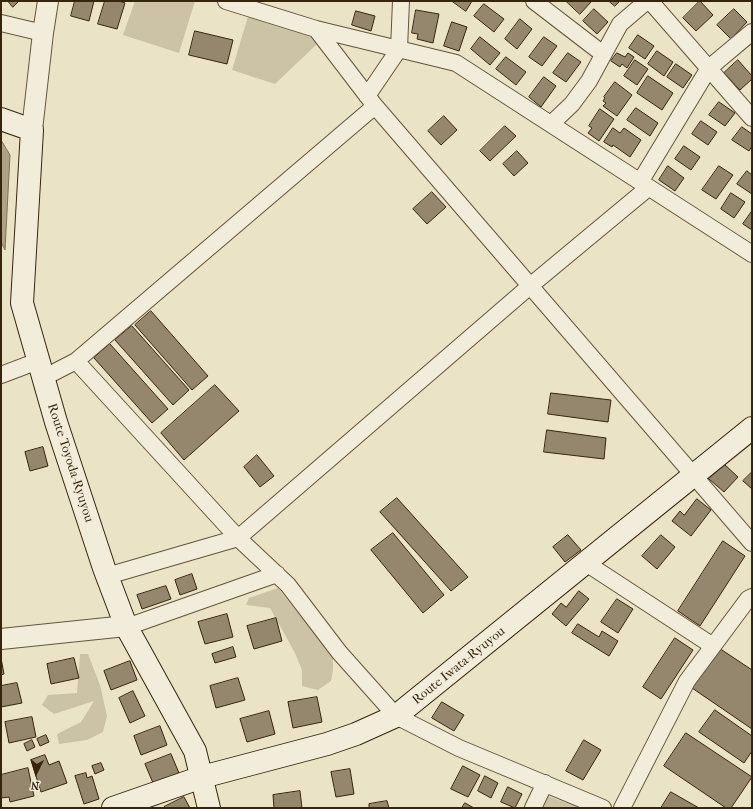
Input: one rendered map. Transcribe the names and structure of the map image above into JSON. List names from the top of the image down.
{
  "streets": {
    "main road": ["Route Toyoda-Ryuyou", "Route Iwata-Ryuyou"]
  },
  "crossings": [
    ["Route Toyoda-Ryuyou", "Route Iwata-Ryuyou"]
  ],
  "north": "bottom"
}
